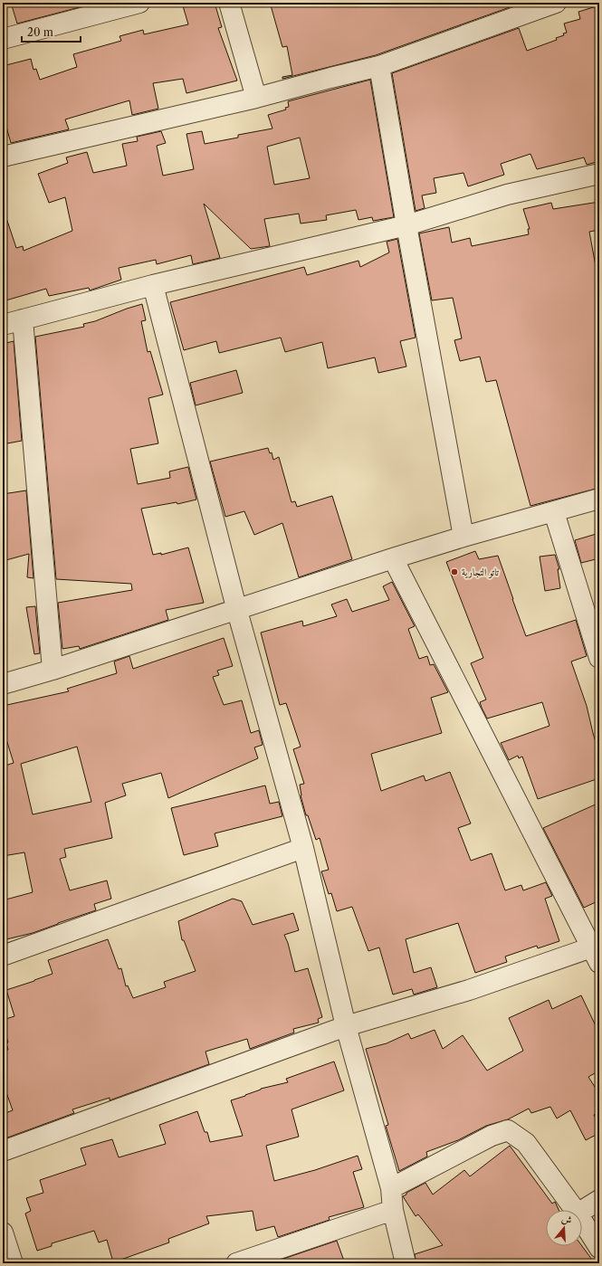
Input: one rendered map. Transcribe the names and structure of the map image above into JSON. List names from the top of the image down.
{
  "places": ["تاتو التجارية"],
  "scale_bar": "20 m",
  "north": "top"
}
